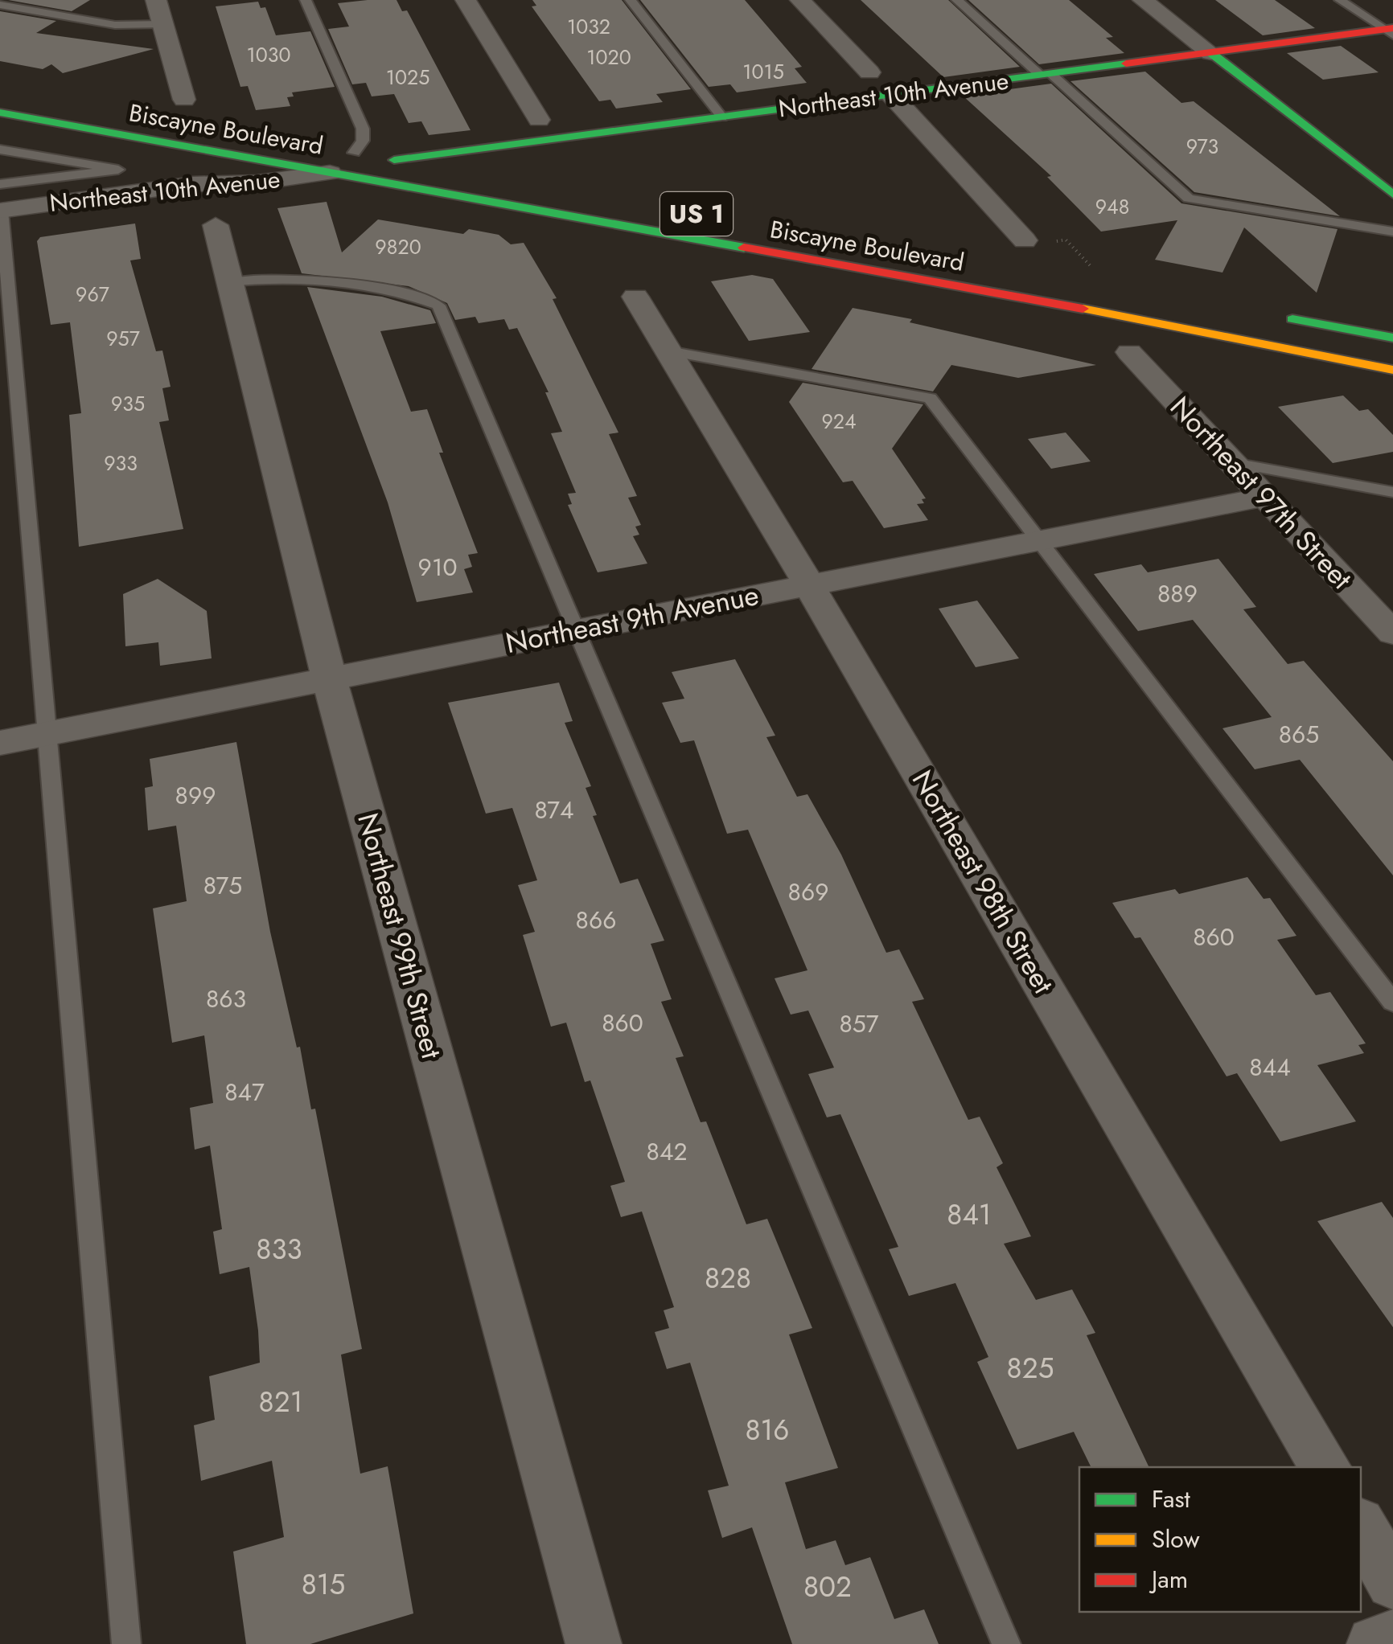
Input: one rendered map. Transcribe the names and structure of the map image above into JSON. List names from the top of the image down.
{
  "streets": {
    "main road": ["Northeast 10th Avenue", "Biscayne Boulevard", "US 1"],
    "street": [
      "Northeast 97th Street",
      "Northeast 9th Avenue",
      "Northeast 98th Street",
      "Northeast 99th Street"
    ]
  },
  "crossings": [
    ["Northeast 10th Avenue", "Biscayne Boulevard"],
    ["Northeast 97th Street", "Northeast 9th Avenue"],
    ["Northeast 9th Avenue", "Northeast 98th Street"],
    ["Northeast 9th Avenue", "Northeast 99th Street"]
  ],
  "house_numbers": [
    "1032",
    "1030",
    "1020",
    "1015",
    "1025",
    "973",
    "948",
    "9820",
    "967",
    "957",
    "935",
    "924",
    "933",
    "910",
    "889",
    "865",
    "899",
    "874",
    "875",
    "869",
    "866",
    "860",
    "863",
    "860",
    "857",
    "844",
    "847",
    "842",
    "841",
    "833",
    "828",
    "825",
    "821",
    "816",
    "815",
    "802"
  ],
  "legend": ["Fast", "Slow", "Jam"]
}
